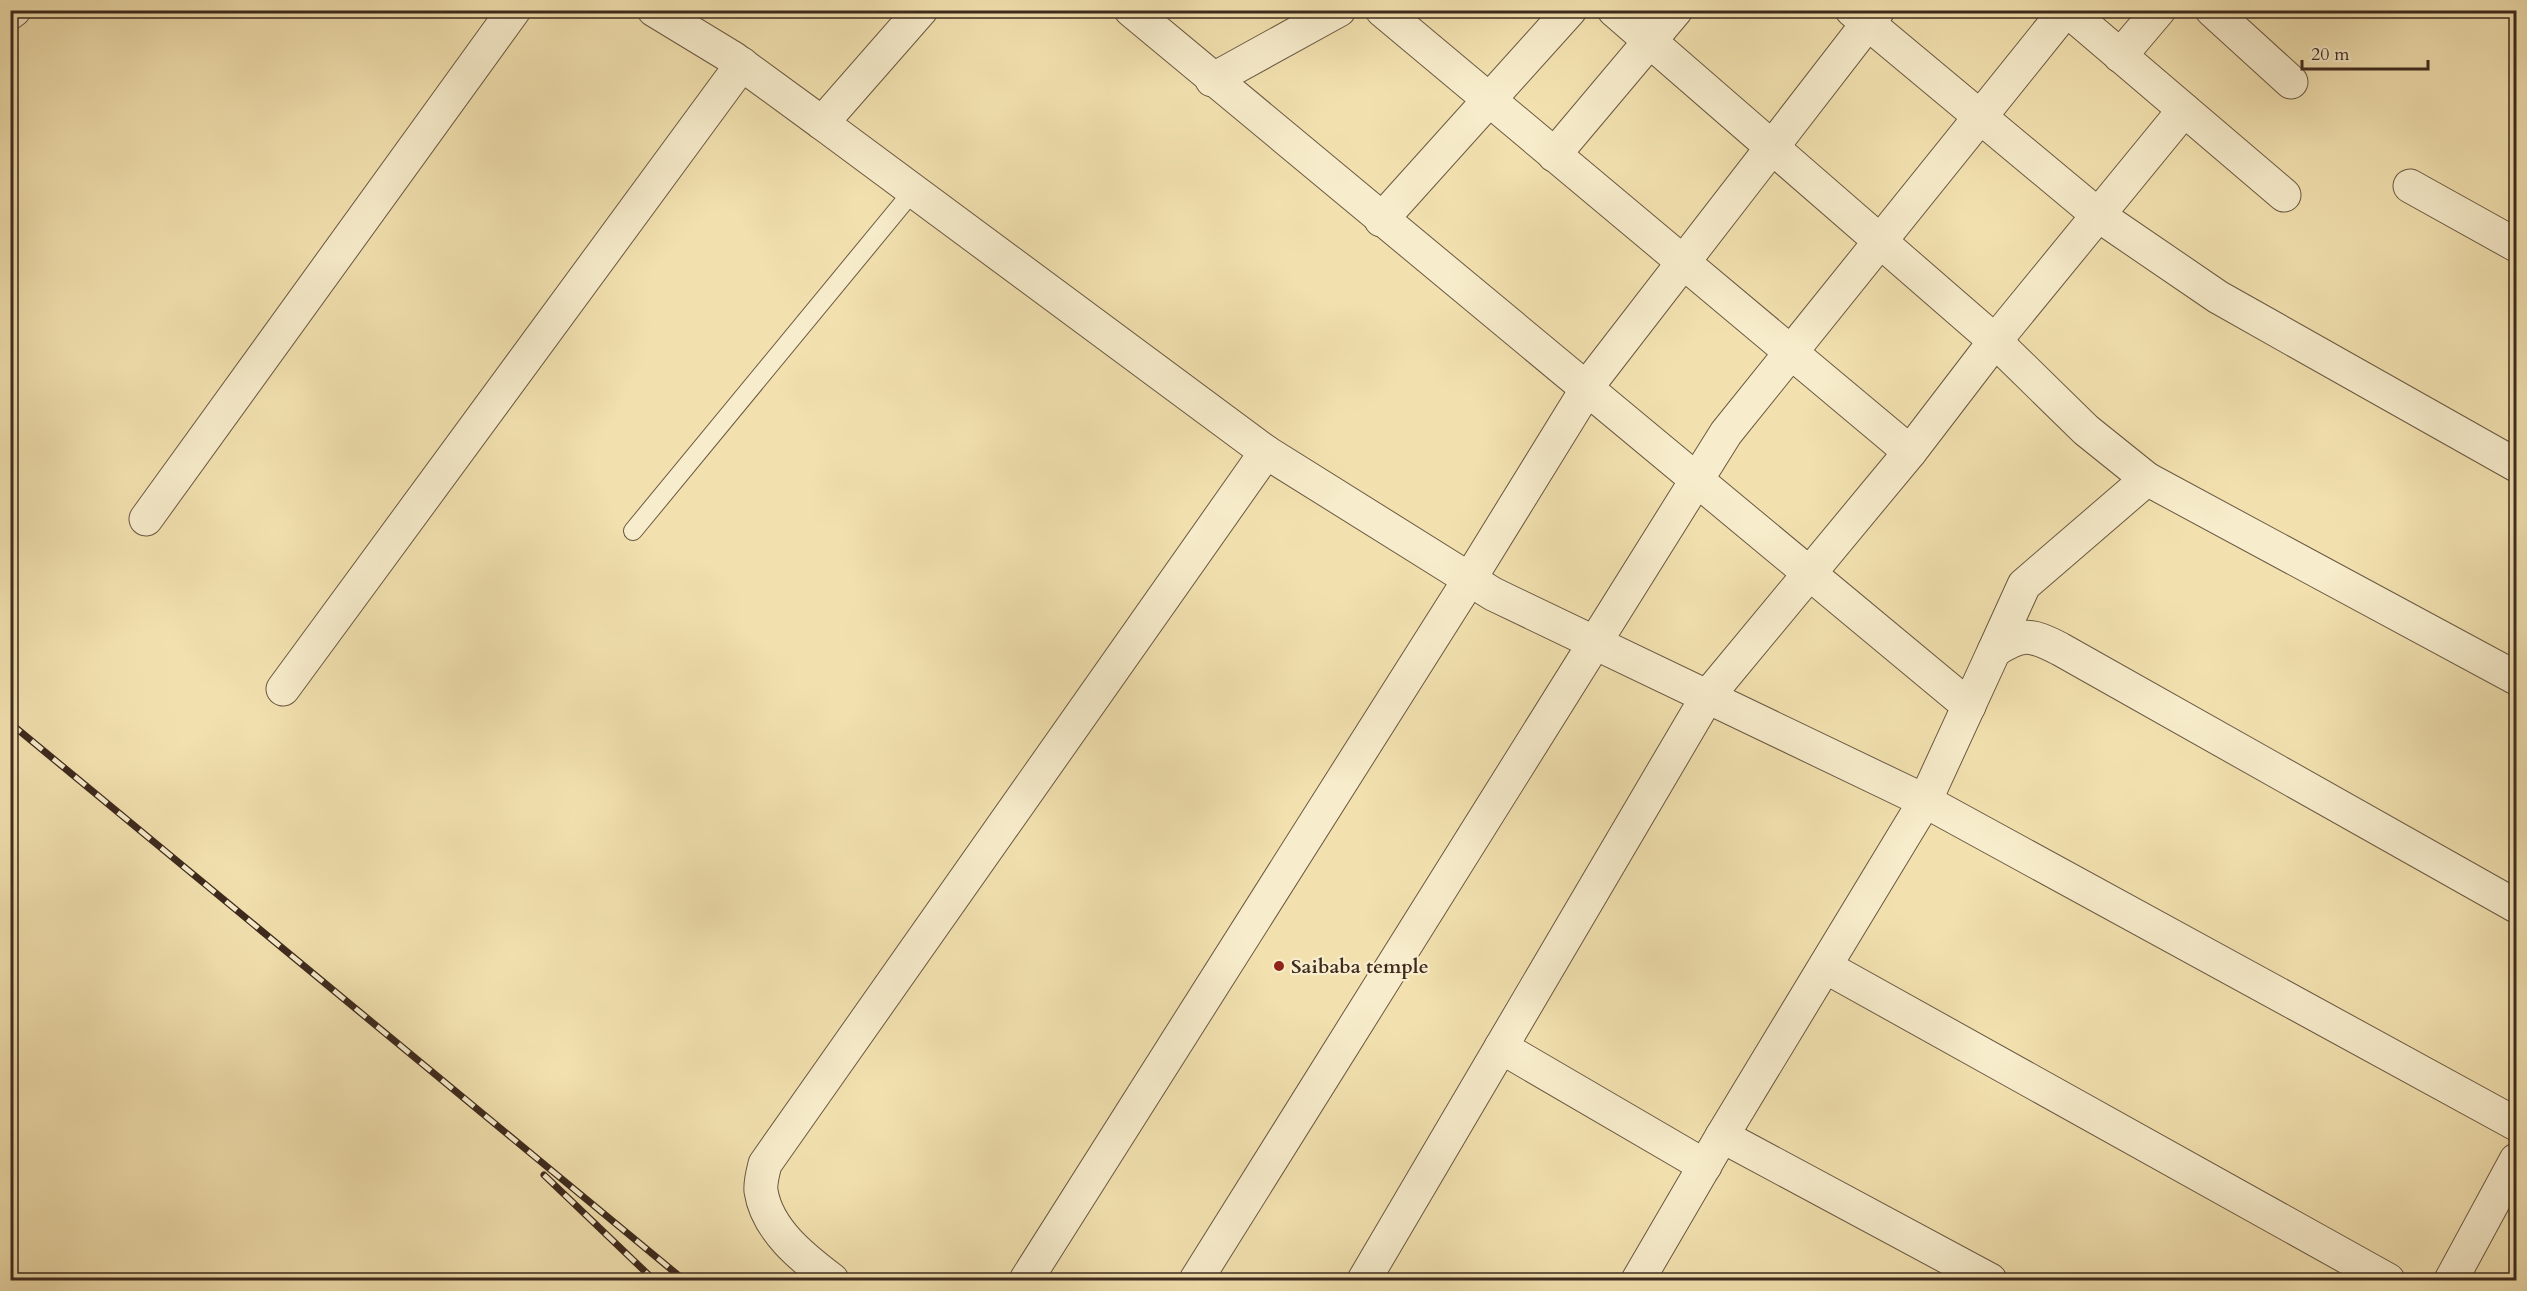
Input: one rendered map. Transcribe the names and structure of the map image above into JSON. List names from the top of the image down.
{
  "places": ["Saibaba temple"],
  "scale_bar": "20 m"
}
